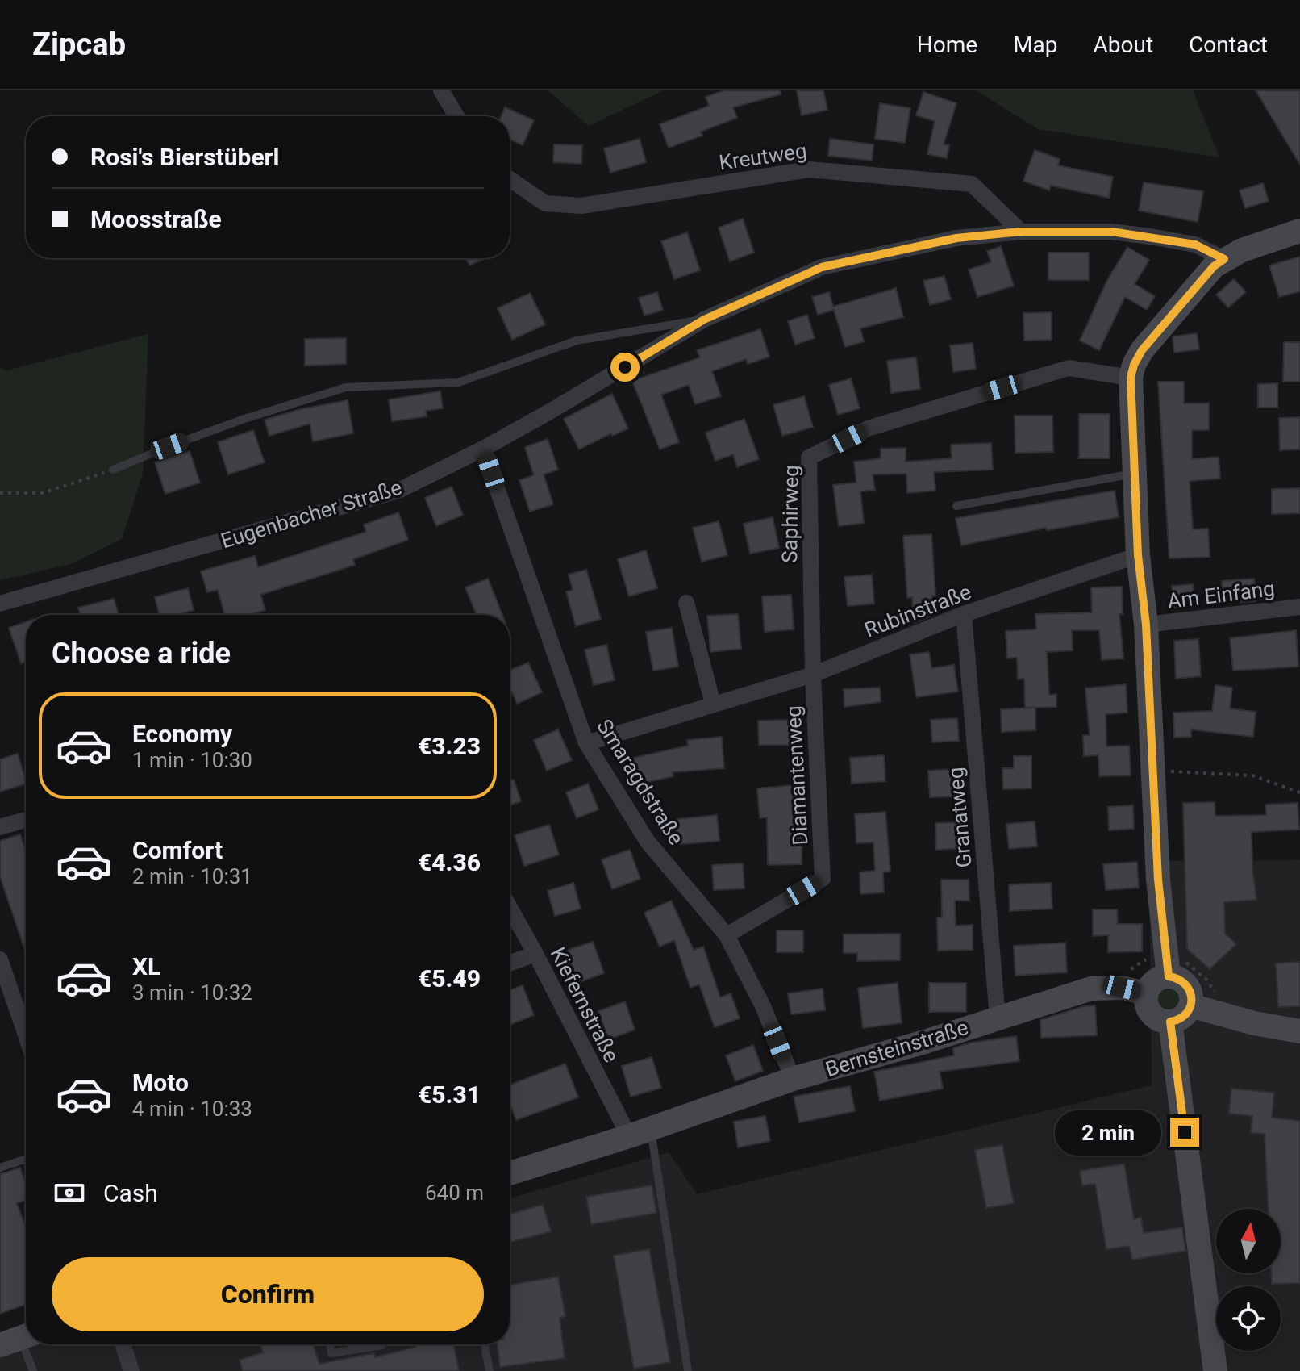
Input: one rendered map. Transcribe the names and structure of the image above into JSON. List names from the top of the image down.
{
  "streets": {
    "street": [
      "Kreutweg",
      "Eugenbacher Straße",
      "Saphirweg",
      "Am Einfang",
      "Rubinstraße",
      "Diamantenweg",
      "Smaragdstraße",
      "Granatweg",
      "Kiefernstraße",
      "Bernsteinstraße"
    ]
  },
  "crossings": [
    ["Kreutweg", "Eugenbacher Straße"],
    ["Eugenbacher Straße", "Smaragdstraße"],
    ["Saphirweg", "Rubinstraße"],
    ["Saphirweg", "Diamantenweg"],
    ["Rubinstraße", "Diamantenweg"],
    ["Rubinstraße", "Smaragdstraße"],
    ["Rubinstraße", "Granatweg"],
    ["Diamantenweg", "Smaragdstraße"],
    ["Smaragdstraße", "Bernsteinstraße"],
    ["Granatweg", "Bernsteinstraße"],
    ["Kiefernstraße", "Bernsteinstraße"]
  ],
  "north": "top",
  "page": {
    "header": "Zipcab",
    "nav": [
      "Home",
      "Map",
      "About",
      "Contact"
    ],
    "banner": ["Rosi's Bierstüberl", "Moosstraße"],
    "heading": "Choose a ride",
    "list": [
      {
        "name": "Economy",
        "note": "1 min · 10:30",
        "value": "€3.23"
      },
      {
        "name": "Comfort",
        "note": "2 min · 10:31",
        "value": "€4.36"
      },
      {
        "name": "XL",
        "note": "3 min · 10:32",
        "value": "€5.49"
      },
      {
        "name": "Moto",
        "note": "4 min · 10:33",
        "value": "€5.31"
      }
    ],
    "bubble": "2 min",
    "pay": ["Cash", "640 m"],
    "buttons": "Confirm"
  }
}
